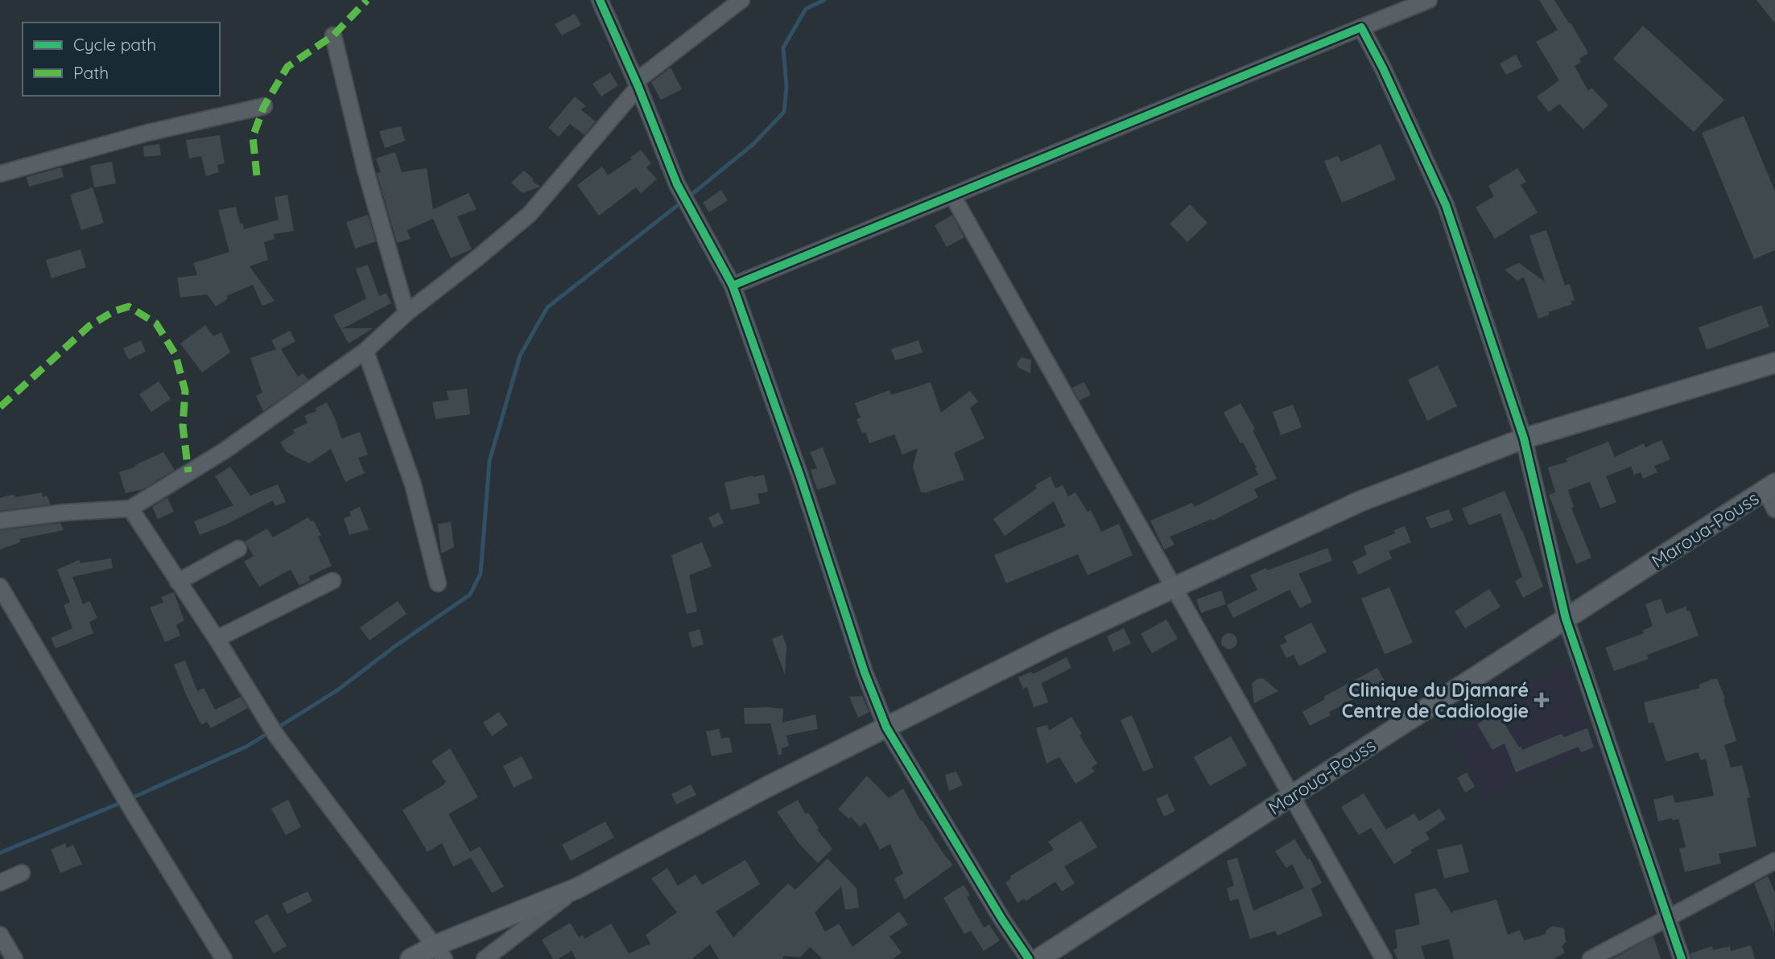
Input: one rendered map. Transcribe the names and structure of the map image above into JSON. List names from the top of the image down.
{
  "streets": {
    "main road": ["Maroua-Pouss"]
  },
  "places": {
    "health": ["Clinique du Djamaré Centre de Cadiologie"]
  },
  "legend": ["Cycle path", "Path"]
}
